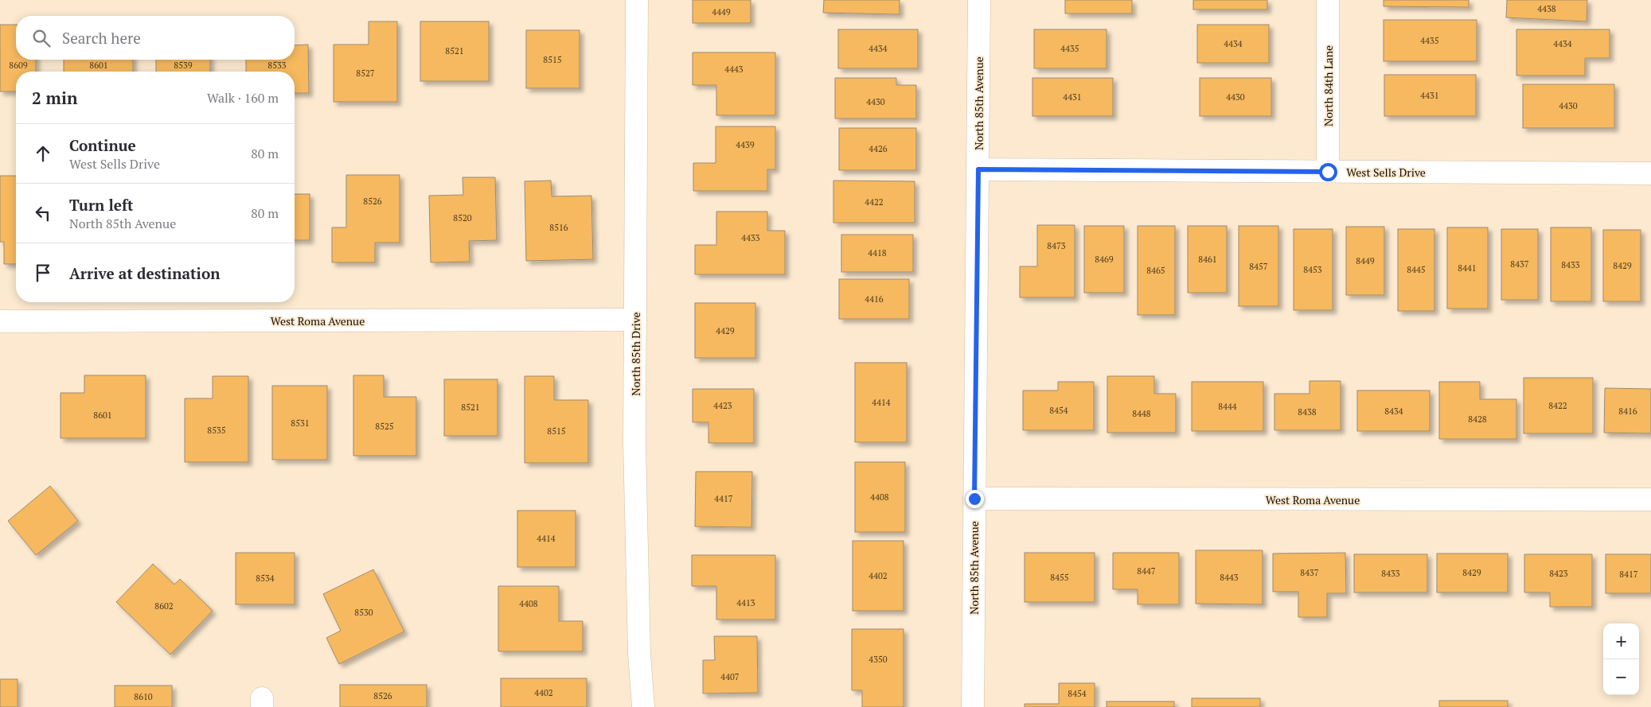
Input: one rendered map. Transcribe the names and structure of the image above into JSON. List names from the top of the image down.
{
  "streets": {
    "street": [
      "North 84th Lane",
      "North 85th Avenue",
      "West Sells Drive",
      "West Roma Avenue",
      "North 85th Drive"
    ]
  },
  "crossings": [
    ["North 84th Lane", "West Sells Drive"],
    ["North 85th Avenue", "West Sells Drive"],
    ["North 85th Avenue", "West Roma Avenue"],
    ["West Roma Avenue", "North 85th Drive"]
  ],
  "house_numbers": [
    "4438",
    "4449",
    "4435",
    "4434",
    "4434",
    "4434",
    "4435",
    "8521",
    "8515",
    "8609",
    "8601",
    "8539",
    "8533",
    "4443",
    "8527",
    "4431",
    "4431",
    "4430",
    "4430",
    "4430",
    "4439",
    "4426",
    "8526",
    "4422",
    "8520",
    "8516",
    "4433",
    "8473",
    "4418",
    "8469",
    "8461",
    "8449",
    "8437",
    "8433",
    "8429",
    "8457",
    "8441",
    "8453",
    "8445",
    "8465",
    "4416",
    "4429",
    "4414",
    "4423",
    "8422",
    "8444",
    "8521",
    "8454",
    "8434",
    "8416",
    "8438",
    "8448",
    "8601",
    "8428",
    "8531",
    "8525",
    "8535",
    "8515",
    "4408",
    "4417",
    "4414",
    "8447",
    "8437",
    "8429",
    "8433",
    "8423",
    "8417",
    "4402",
    "8455",
    "8443",
    "8534",
    "4413",
    "4408",
    "8602",
    "8530",
    "4350",
    "4407",
    "4402",
    "8454",
    "8526",
    "8610"
  ],
  "page": {
    "search": "Search here",
    "heading": ["2 min", "Walk · 160 m"],
    "list": [
      ["Continue", "West Sells Drive", "80 m"],
      ["Turn left", "North 85th Avenue", "80 m"],
      "Arrive at destination"
    ],
    "map_buttons": ["+", "−"]
  }
}
